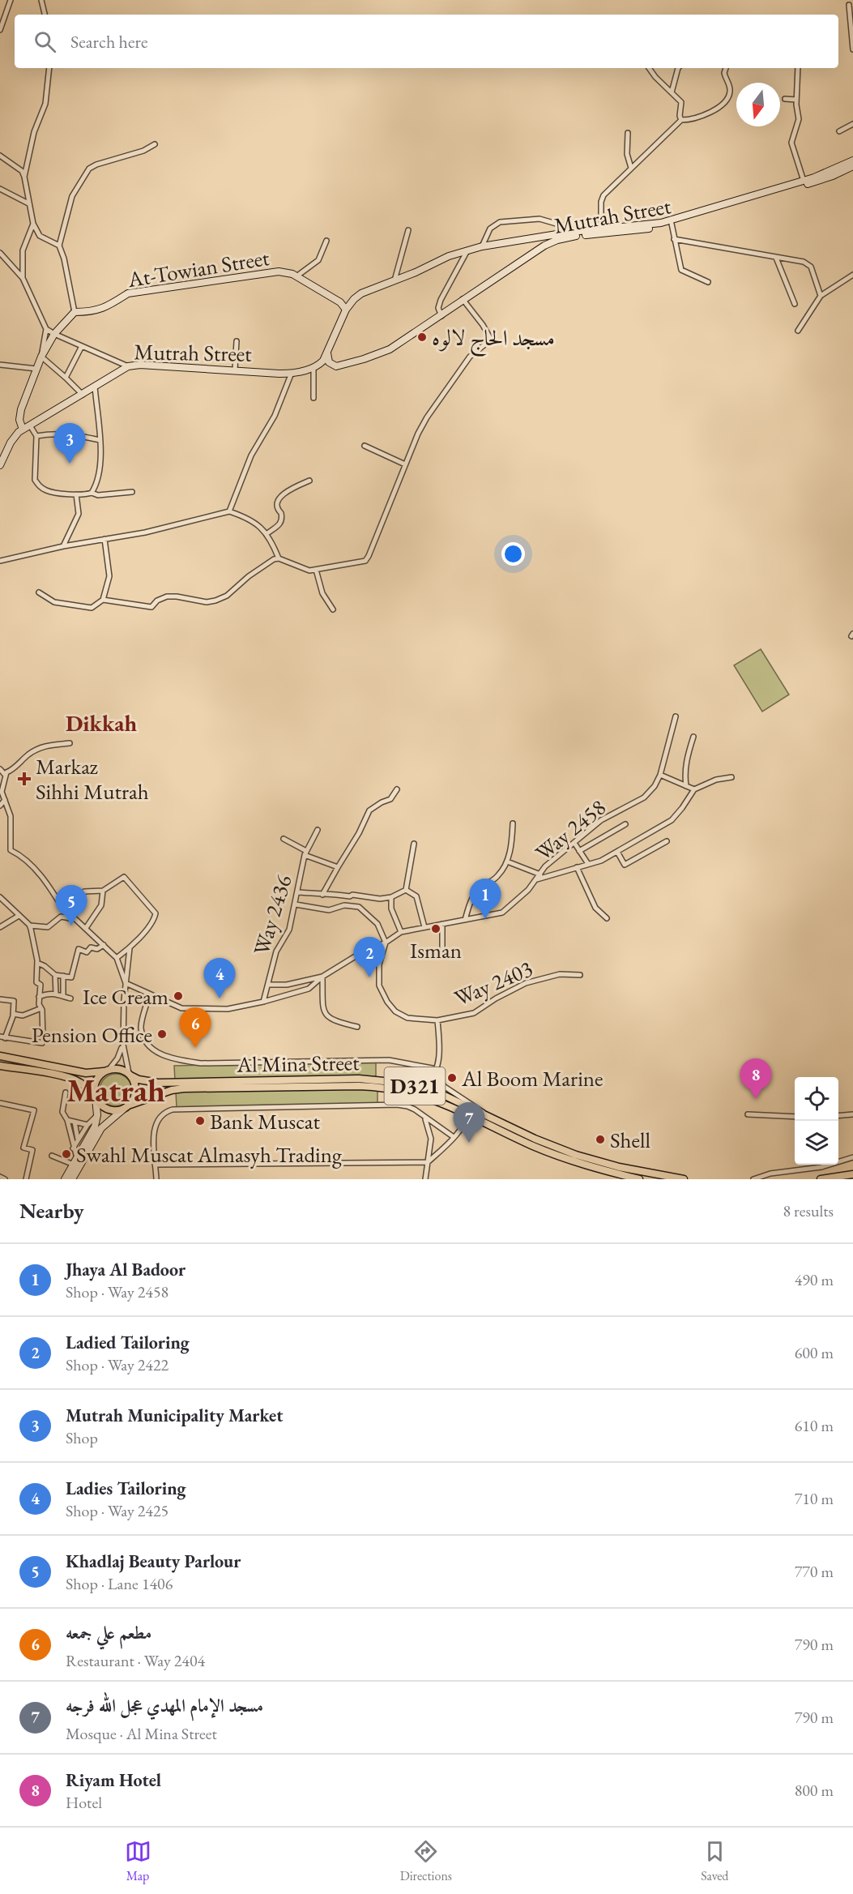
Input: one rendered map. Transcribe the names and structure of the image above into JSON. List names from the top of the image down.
{
  "streets": {
    "main road": [
      "Mutrah Street",
      "At-Towian Street",
      "Al Mina Street",
      "D321"
    ],
    "street": ["Way 2458", "Way 2436", "Way 2403"]
  },
  "crossings": [
    ["Mutrah Street", "At-Towian Street"],
    ["Way 2458", "Way 2436"],
    ["Al Mina Street", "D321"]
  ],
  "districts": ["Dikkah", "Matrah"],
  "places": {
    "other": [
      "مسجد الحاج لالوه",
      "Isman",
      "Ice Cream",
      "Pension Office",
      "Al Boom Marine",
      "Bank Muscat",
      "Shell",
      "Swahl Muscat Almasyh Trading"
    ],
    "health": ["Markaz Sihhi Mutrah"]
  },
  "north": "bottom",
  "page": {
    "search": "Search here",
    "pins": [
      "3",
      "1",
      "5",
      "2",
      "4",
      "6",
      "8",
      "7"
    ],
    "heading": ["Nearby", "8 results"],
    "list": [
      {
        "mark": "1",
        "name": "Jhaya Al Badoor",
        "note": "Shop · Way 2458",
        "value": "490 m"
      },
      {
        "mark": "2",
        "name": "Ladied Tailoring",
        "note": "Shop · Way 2422",
        "value": "600 m"
      },
      {
        "mark": "3",
        "name": "Mutrah Municipality Market",
        "note": "Shop",
        "value": "610 m"
      },
      {
        "mark": "4",
        "name": "Ladies Tailoring",
        "note": "Shop · Way 2425",
        "value": "710 m"
      },
      {
        "mark": "5",
        "name": "Khadlaj Beauty Parlour",
        "note": "Shop · Lane 1406",
        "value": "770 m"
      },
      {
        "mark": "6",
        "name": "مطعم علي جمعه",
        "note": "Restaurant · Way 2404",
        "value": "790 m"
      },
      {
        "mark": "7",
        "name": "مسجد الإمام المهدي عجل الله فرجه",
        "note": "Mosque · Al Mina Street",
        "value": "790 m"
      },
      {
        "mark": "8",
        "name": "Riyam Hotel",
        "note": "Hotel",
        "value": "800 m"
      }
    ],
    "nav": ["Map", "Directions", "Saved"]
  }
}
